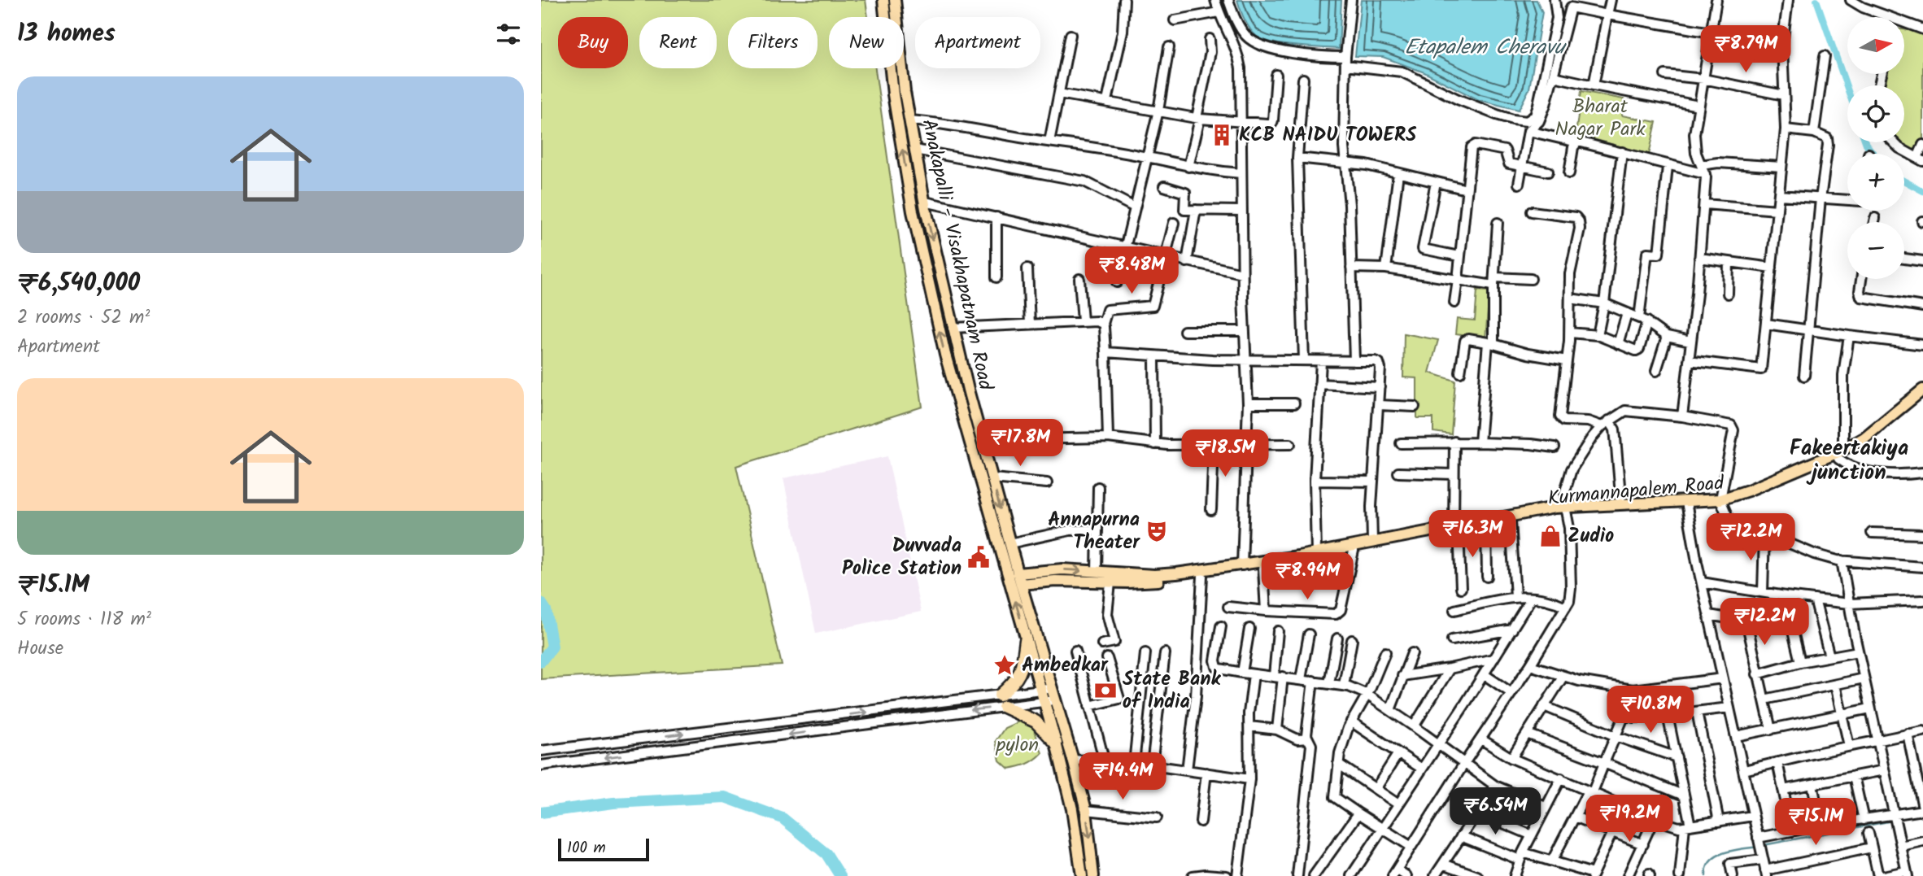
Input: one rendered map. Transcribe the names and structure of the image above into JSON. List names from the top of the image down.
{
  "streets": {
    "main road": ["Anakapalli - Visakhapatnam Road", "Kurmannapalem Road"]
  },
  "crossings": [
    ["Anakapalli - Visakhapatnam Road", "Kurmannapalem Road"]
  ],
  "districts": ["Fakeertakiya junction"],
  "water": ["Etapalem Cheravu"],
  "parks": ["Bharat Nagar Park", "pylon"],
  "places": {
    "building": ["KCB NAIDU TOWERS"],
    "theatre": ["Annapurna Theater"],
    "shop": ["Zudio"],
    "public building": ["Duvvada Police Station"],
    "place": ["Ambedkar"],
    "bank": ["State Bank of India"]
  },
  "scale_bar": "100 m",
  "north": "right",
  "page": {
    "heading": "13 homes",
    "map_buttons": ["+", "−"],
    "chip": [
      "Buy",
      "Rent",
      "Filters",
      "New",
      "Apartment"
    ],
    "price": [
      "₹8.79M",
      "₹8.48M",
      "₹17.8M",
      "₹18.5M",
      "₹16.3M",
      "₹12.2M",
      "₹8.94M",
      "₹12.2M",
      "₹10.8M",
      "₹14.4M",
      "₹6.54M",
      "₹19.2M",
      "₹15.1M"
    ],
    "list": [
      {
        "name": "₹6,540,000",
        "note": "2 rooms · 52 m² · Apartment"
      },
      {
        "name": "₹15.1M",
        "note": "5 rooms · 118 m² · House"
      }
    ],
    "scale": "100 m"
  }
}
